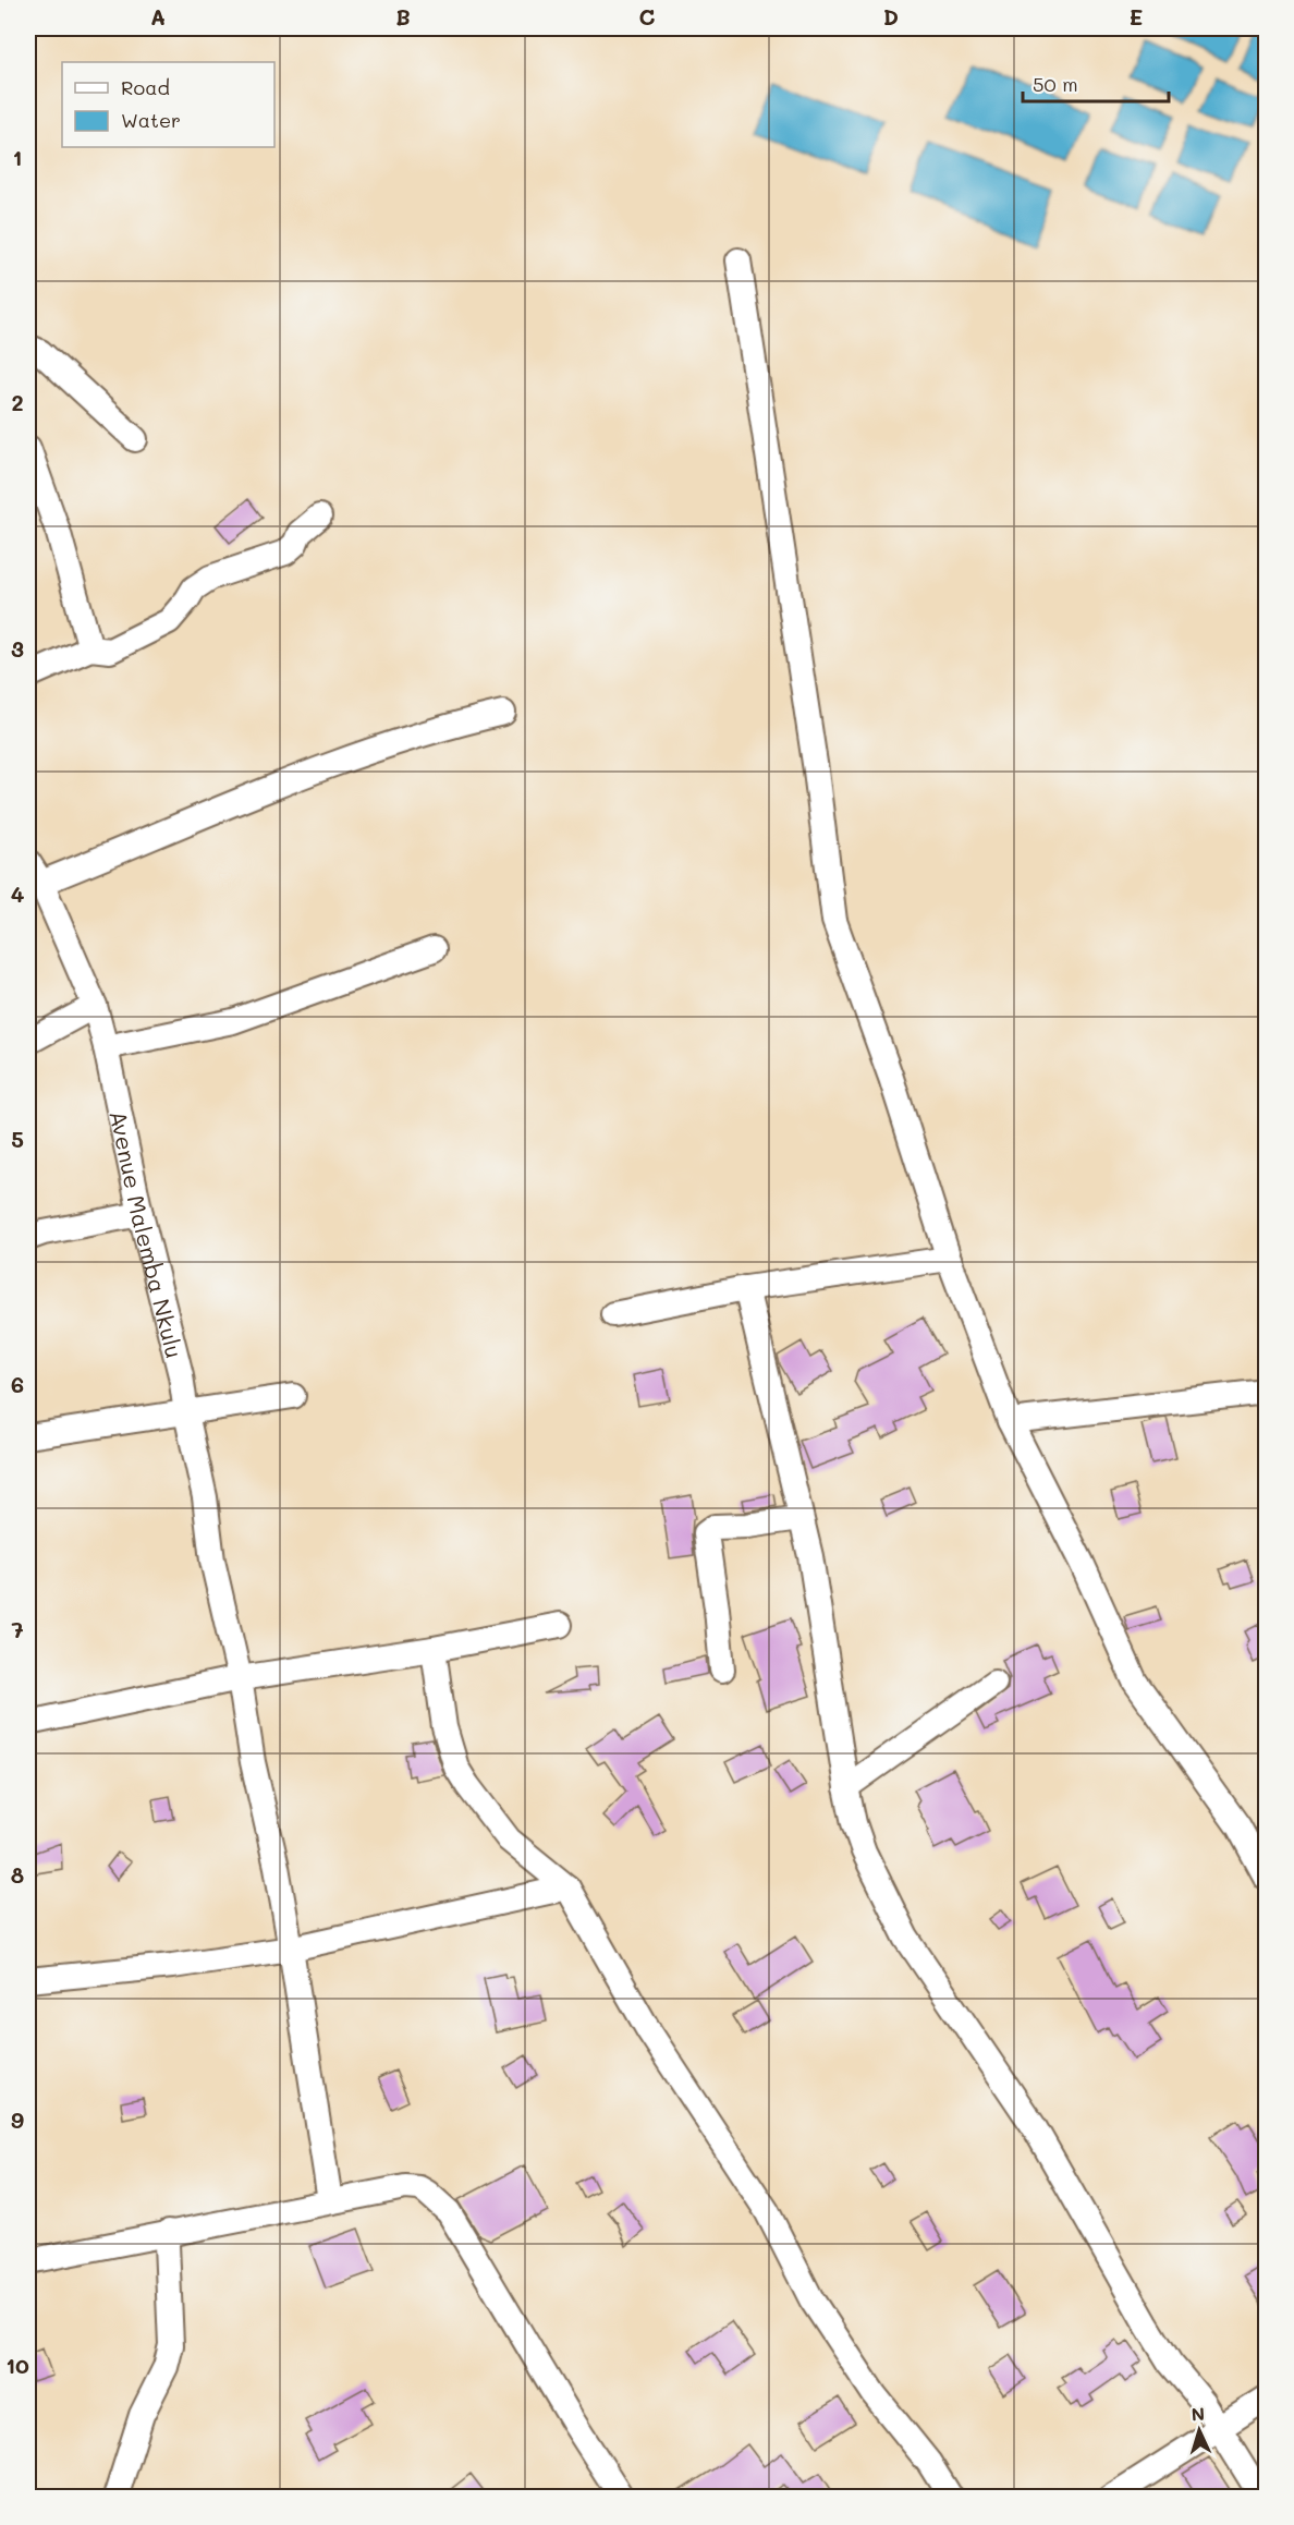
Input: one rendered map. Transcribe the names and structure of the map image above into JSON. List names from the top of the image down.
{
  "streets": {
    "street": ["Avenue Malemba Nkulu"]
  },
  "legend": ["Road", "Water"],
  "scale_bar": "50 m",
  "north": "top",
  "grid": {
    "columns": [
      "A",
      "B",
      "C",
      "D",
      "E"
    ],
    "rows": [
      "1",
      "2",
      "3",
      "4",
      "5",
      "6",
      "7",
      "8",
      "9",
      "10"
    ]
  }
}
